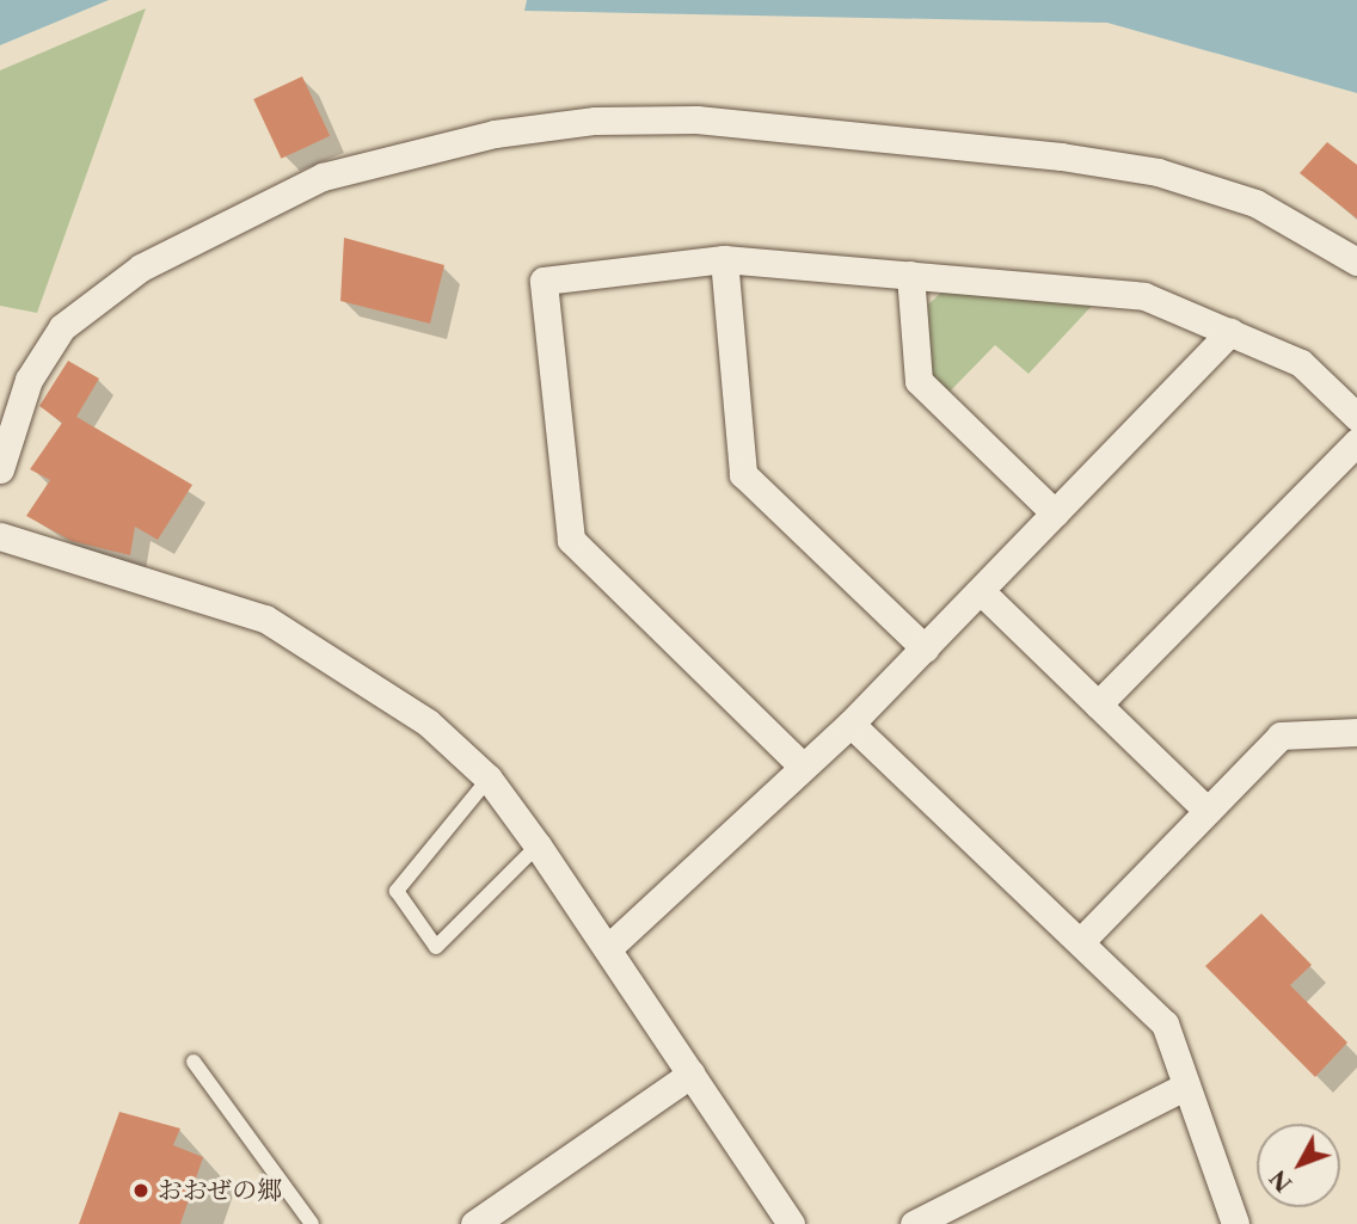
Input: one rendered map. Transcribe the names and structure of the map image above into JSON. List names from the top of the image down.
{
  "places": ["おおぜの郷"],
  "north": "bottom left"
}
